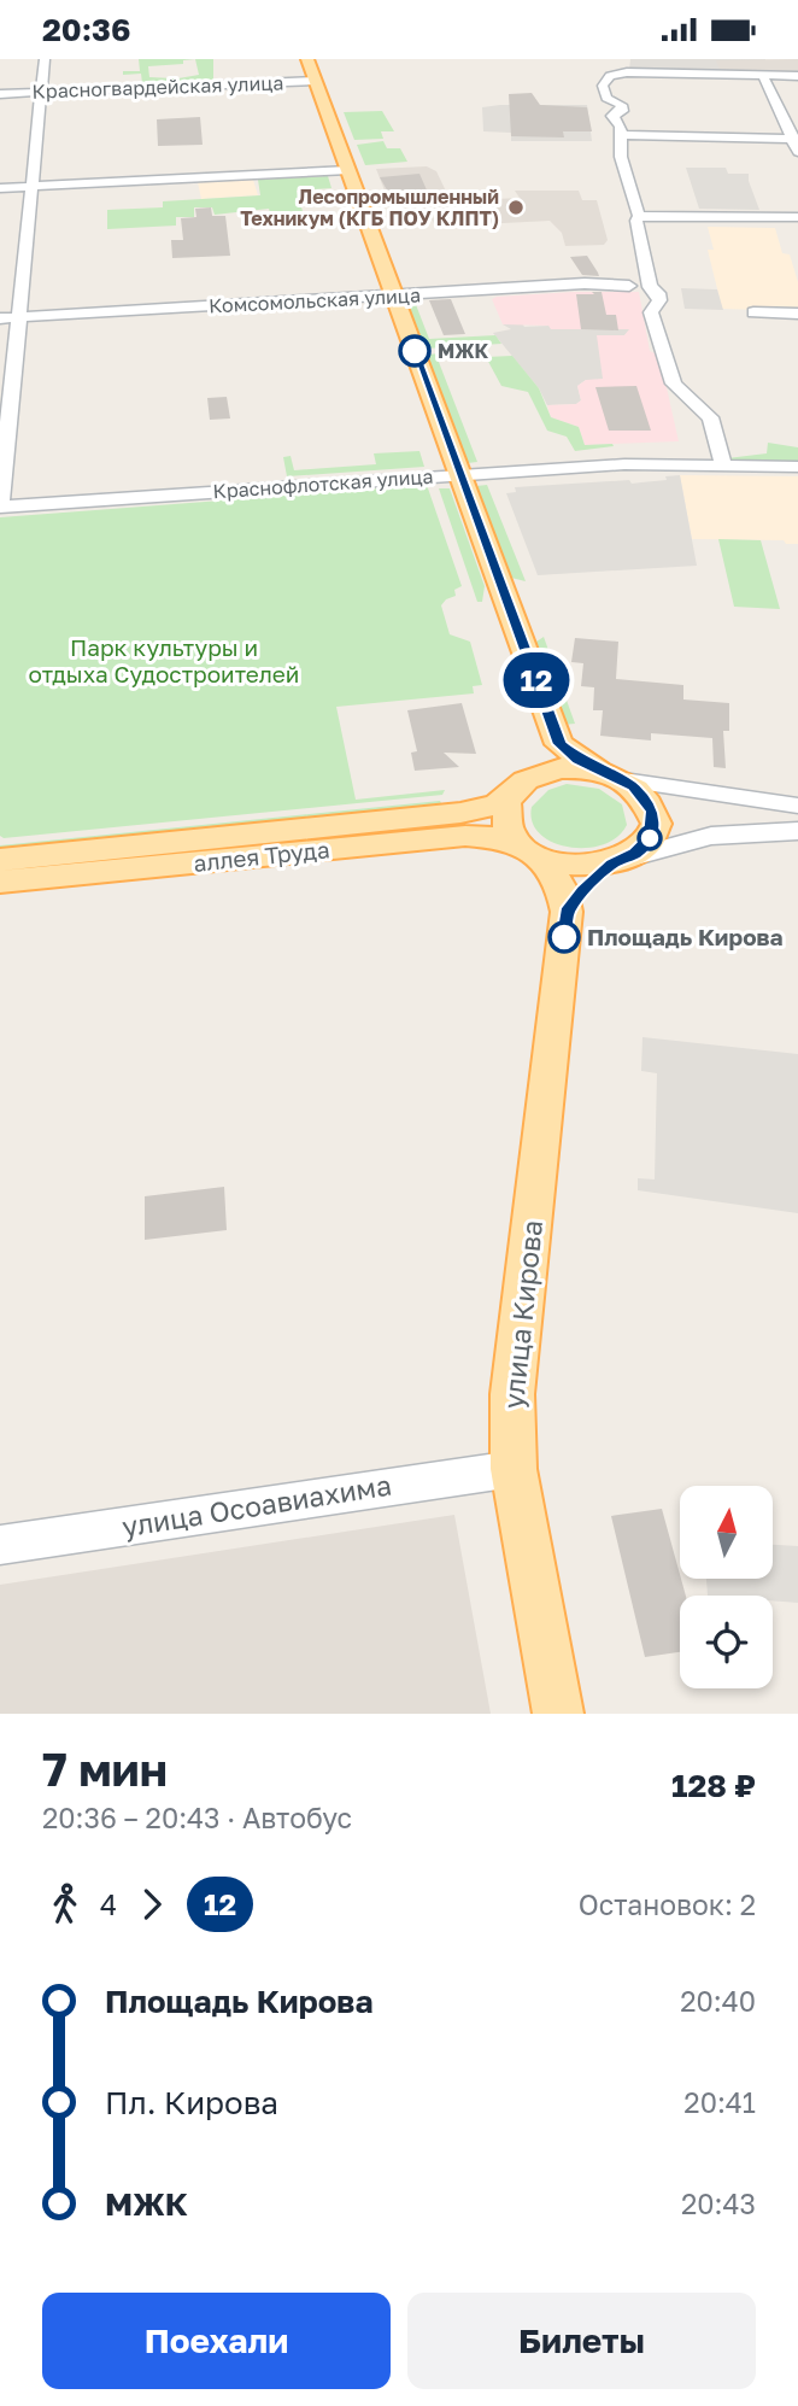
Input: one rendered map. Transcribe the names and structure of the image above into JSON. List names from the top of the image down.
{
  "streets": {
    "main road": ["аллея Труда", "улица Кирова"],
    "street": [
      "Красногвардейская улица",
      "Комсомольская улица",
      "Краснофлотская улица",
      "улица Осоавиахима"
    ]
  },
  "crossings": [
    ["аллея Труда", "улица Кирова"],
    ["улица Кирова", "улица Осоавиахима"]
  ],
  "parks": ["Парк культуры и отдыха Судостроителей"],
  "places": ["Лесопромышленный Техникум (КГБ ПОУ КЛПТ)", "МЖК", "Площадь Кирова"],
  "lines": ["bus line 12"],
  "north": "top",
  "page": {
    "status": "20:36",
    "on_map": "12",
    "heading": ["7 мин", "20:36 – 20:43 · Автобус", "128 ₽"],
    "legs": ["4", "12", "Остановок: 2"],
    "list": [
      {
        "name": "Площадь Кирова",
        "value": "20:40"
      },
      {
        "name": "Пл. Кирова",
        "value": "20:41"
      },
      {
        "name": "МЖК",
        "value": "20:43"
      }
    ],
    "buttons": ["Поехали", "Билеты"]
  }
}
